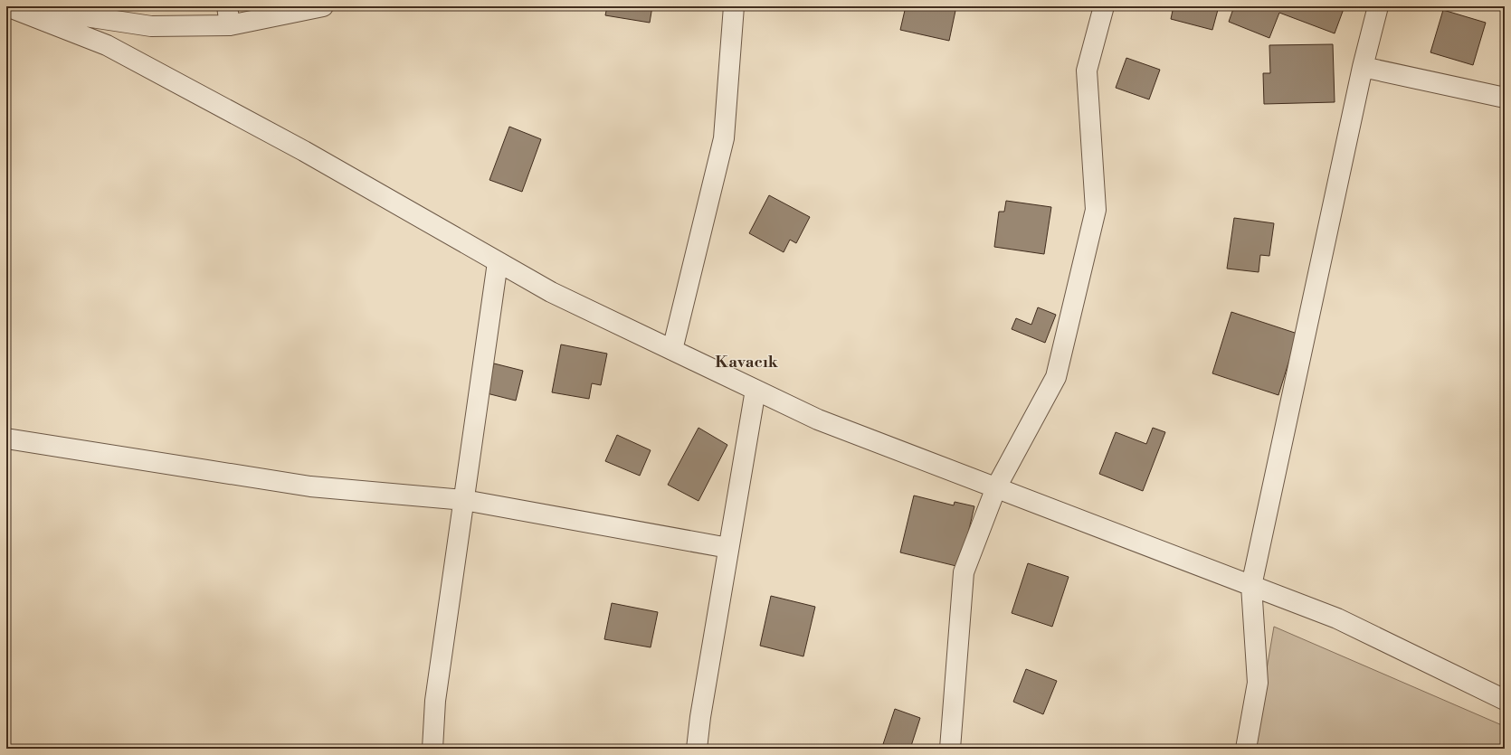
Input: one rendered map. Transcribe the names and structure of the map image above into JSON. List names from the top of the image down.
{
  "districts": ["Kavacık"]
}
